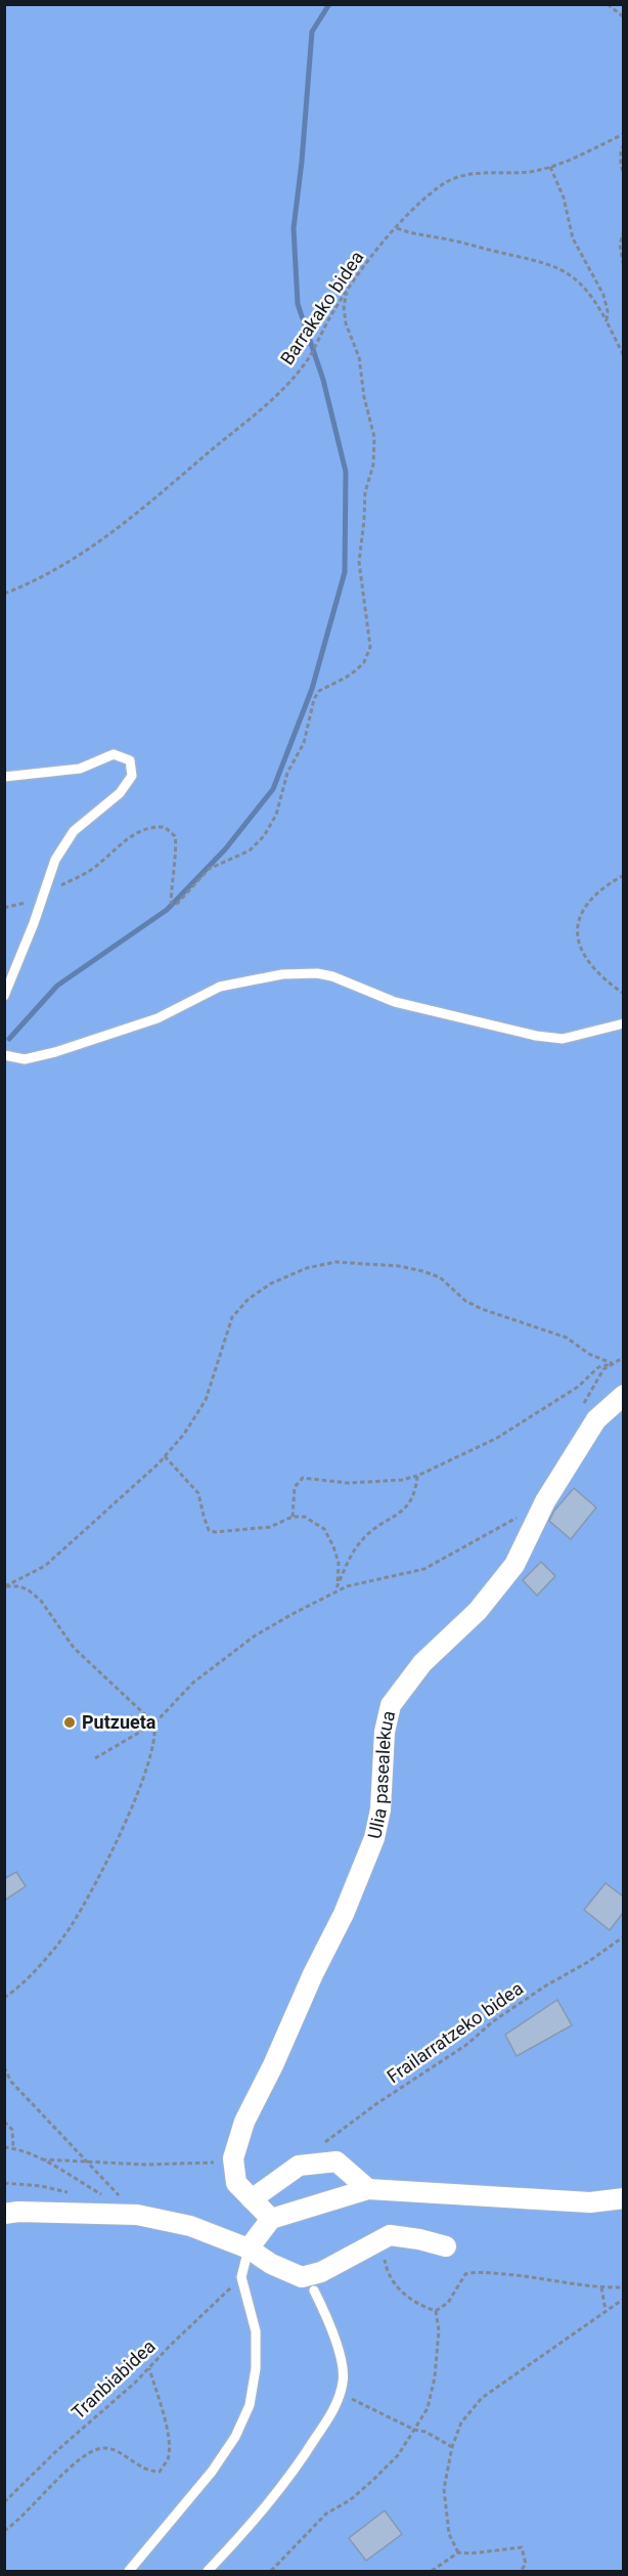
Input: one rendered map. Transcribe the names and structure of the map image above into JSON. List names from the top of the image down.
{
  "streets": {
    "street": ["Ulia pasealekua"],
    "path": ["Barrakako bidea", "Frailarratzeko bidea", "Tranbiabidea"]
  },
  "places": ["Putzueta"]
}
